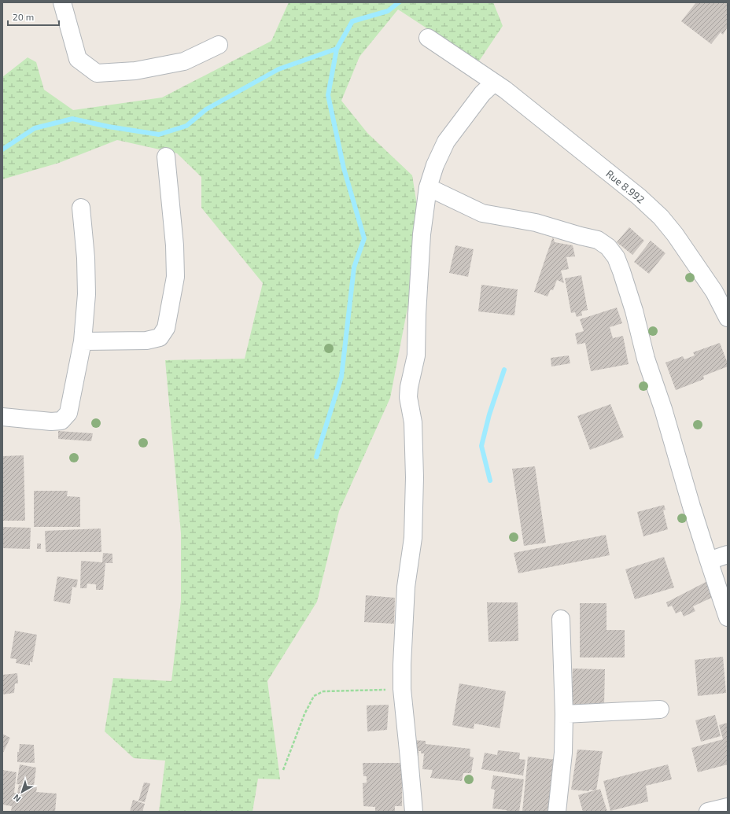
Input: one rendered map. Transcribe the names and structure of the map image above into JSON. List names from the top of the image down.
{
  "streets": {
    "street": ["Rue 8.992"]
  },
  "scale_bar": "20 m",
  "north": "bottom left"
}
